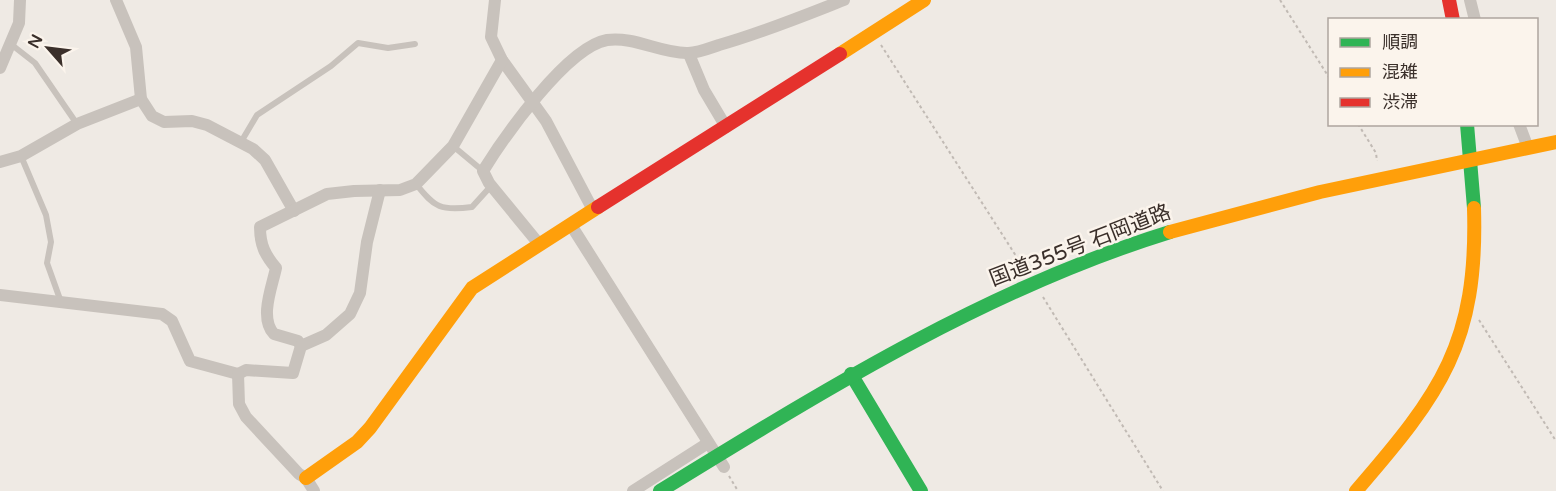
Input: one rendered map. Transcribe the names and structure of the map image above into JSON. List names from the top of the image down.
{
  "streets": {
    "main road": ["国道355号 石岡道路"]
  },
  "legend": ["順調", "混雑", "渋滞"],
  "north": "top left"
}
